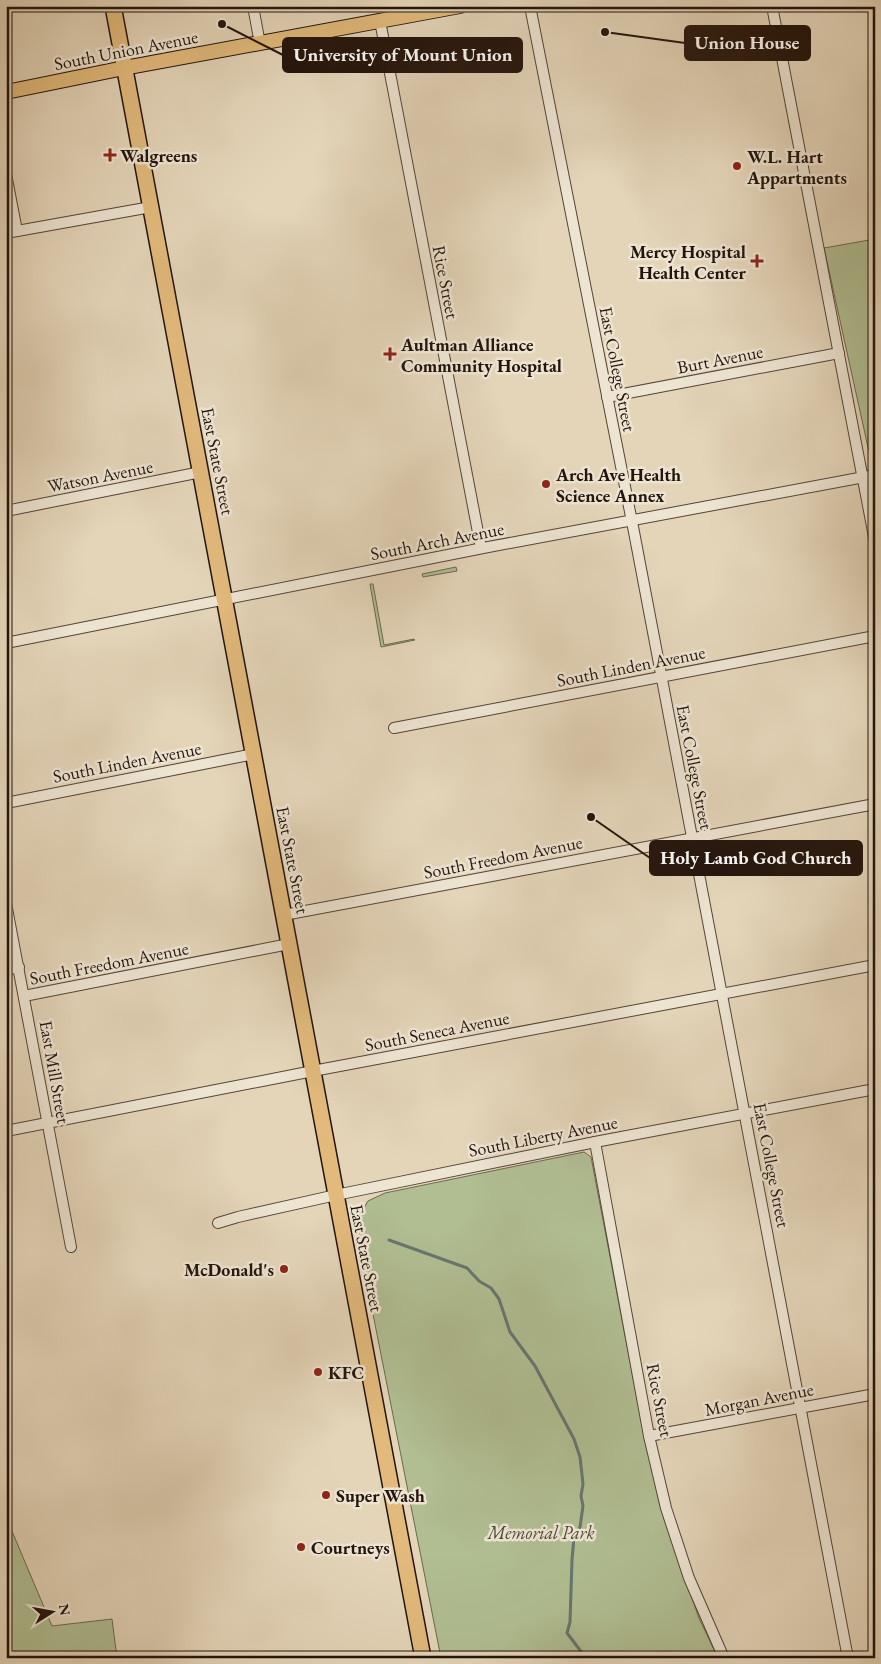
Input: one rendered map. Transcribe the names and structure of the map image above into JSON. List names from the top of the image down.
{
  "streets": {
    "highway": ["East State Street"],
    "main road": ["South Union Avenue"],
    "street": [
      "Rice Street",
      "Burt Avenue",
      "East College Street",
      "Watson Avenue",
      "South Arch Avenue",
      "South Linden Avenue",
      "South Freedom Avenue",
      "South Seneca Avenue",
      "East Mill Street",
      "South Liberty Avenue",
      "Morgan Avenue"
    ]
  },
  "crossings": [
    ["South Union Avenue", "Rice Street"],
    ["South Union Avenue", "East State Street"],
    ["Rice Street", "South Arch Avenue"],
    ["Rice Street", "South Liberty Avenue"],
    ["Rice Street", "Morgan Avenue"],
    ["Burt Avenue", "East College Street"],
    ["East College Street", "South Arch Avenue"],
    ["East College Street", "South Linden Avenue"],
    ["East College Street", "South Freedom Avenue"],
    ["East College Street", "South Seneca Avenue"],
    ["East College Street", "South Liberty Avenue"],
    ["East College Street", "Morgan Avenue"],
    ["East State Street", "Watson Avenue"],
    ["East State Street", "South Arch Avenue"],
    ["East State Street", "South Linden Avenue"],
    ["East State Street", "South Freedom Avenue"],
    ["East State Street", "South Seneca Avenue"],
    ["East State Street", "South Liberty Avenue"],
    ["South Freedom Avenue", "East Mill Street"],
    ["South Seneca Avenue", "East Mill Street"]
  ],
  "parks": ["Memorial Park"],
  "places": {
    "other": [
      "University of Mount Union",
      "Union House",
      "W.L. Hart Appartments",
      "Arch Ave Health Science Annex",
      "Holy Lamb God Church",
      "McDonald's",
      "KFC",
      "Super Wash",
      "Courtneys"
    ],
    "health": ["Walgreens", "Mercy Hospital Health Center", "Aultman Alliance Community Hospital"]
  },
  "north": "right"
}
